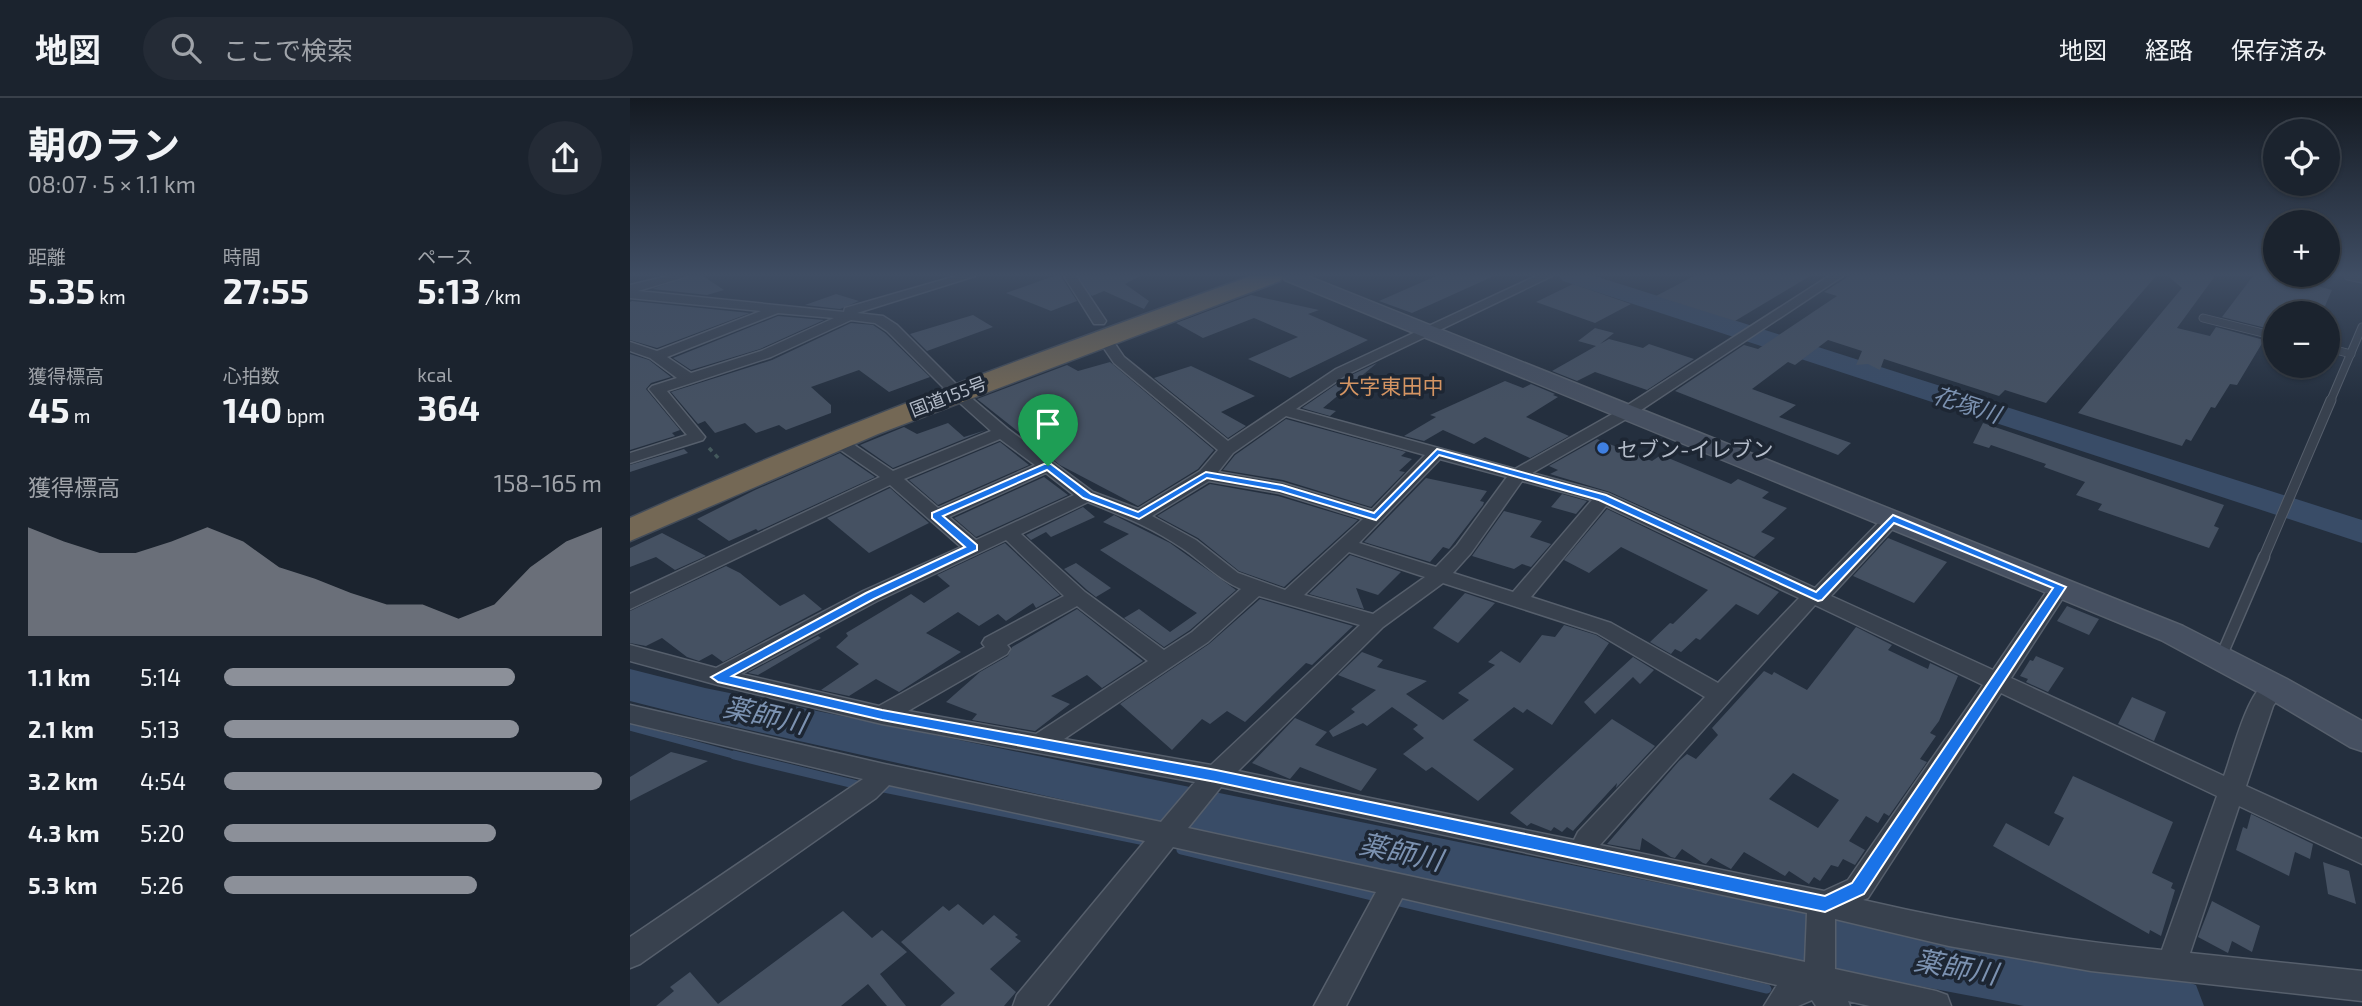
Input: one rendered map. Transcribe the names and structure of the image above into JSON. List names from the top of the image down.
{
  "streets": {
    "highway": ["国道155号"]
  },
  "districts": ["大字東田中"],
  "water": ["花塚川", "薬師川"],
  "places": ["セブン-イレブン"],
  "page": {
    "header": "地図",
    "search": "ここで検索",
    "nav": ["地図", "経路", "保存済み"],
    "heading": ["朝のラン", "08:07 · 5 × 1.1 km"],
    "map_buttons": ["+", "−"],
    "stats": [
      ["距離", "5.35 km"],
      ["時間", "27:55"],
      ["ペース", "5:13 /km"],
      ["獲得標高", "45 m"],
      ["心拍数", "140 bpm"],
      ["kcal", "364"]
    ],
    "chart": ["獲得標高", "158–165 m"],
    "list": [
      {
        "name": "1.1 km",
        "note": "5:14"
      },
      {
        "name": "2.1 km",
        "note": "5:13"
      },
      {
        "name": "3.2 km",
        "note": "4:54"
      },
      {
        "name": "4.3 km",
        "note": "5:20"
      },
      {
        "name": "5.3 km",
        "note": "5:26"
      }
    ]
  }
}
